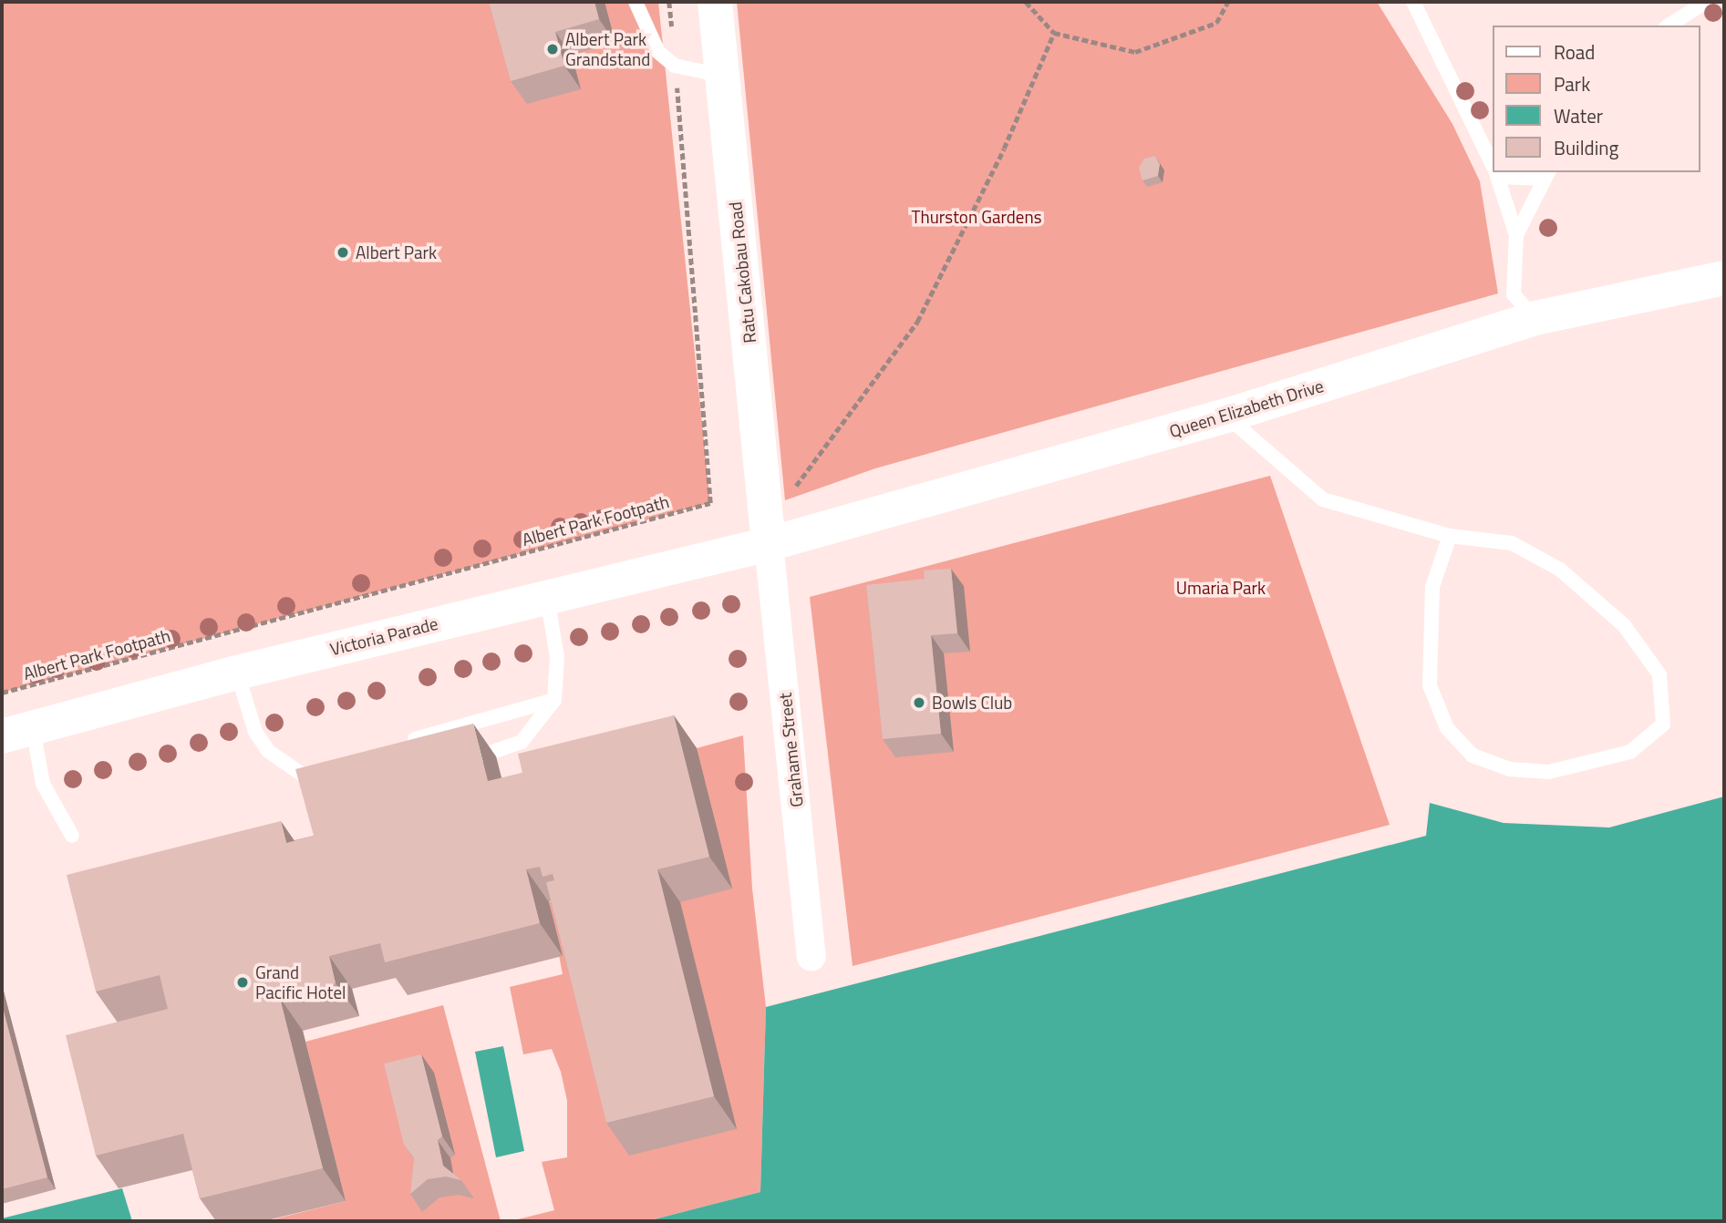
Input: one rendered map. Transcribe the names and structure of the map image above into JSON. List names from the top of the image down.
{
  "streets": {
    "main road": ["Ratu Cakobau Road", "Queen Elizabeth Drive", "Victoria Parade"],
    "street": ["Grahame Street"],
    "path": ["Albert Park Footpath"]
  },
  "crossings": [
    ["Ratu Cakobau Road", "Queen Elizabeth Drive"],
    ["Ratu Cakobau Road", "Victoria Parade"],
    ["Ratu Cakobau Road", "Grahame Street"],
    ["Queen Elizabeth Drive", "Victoria Parade"],
    ["Queen Elizabeth Drive", "Grahame Street"],
    ["Victoria Parade", "Grahame Street"]
  ],
  "parks": ["Thurston Gardens", "Umaria Park"],
  "places": [
    "Albert Park Grandstand",
    "Albert Park",
    "Bowls Club",
    "Grand Pacific Hotel"
  ],
  "legend": [
    "Road",
    "Park",
    "Water",
    "Building"
  ]
}
